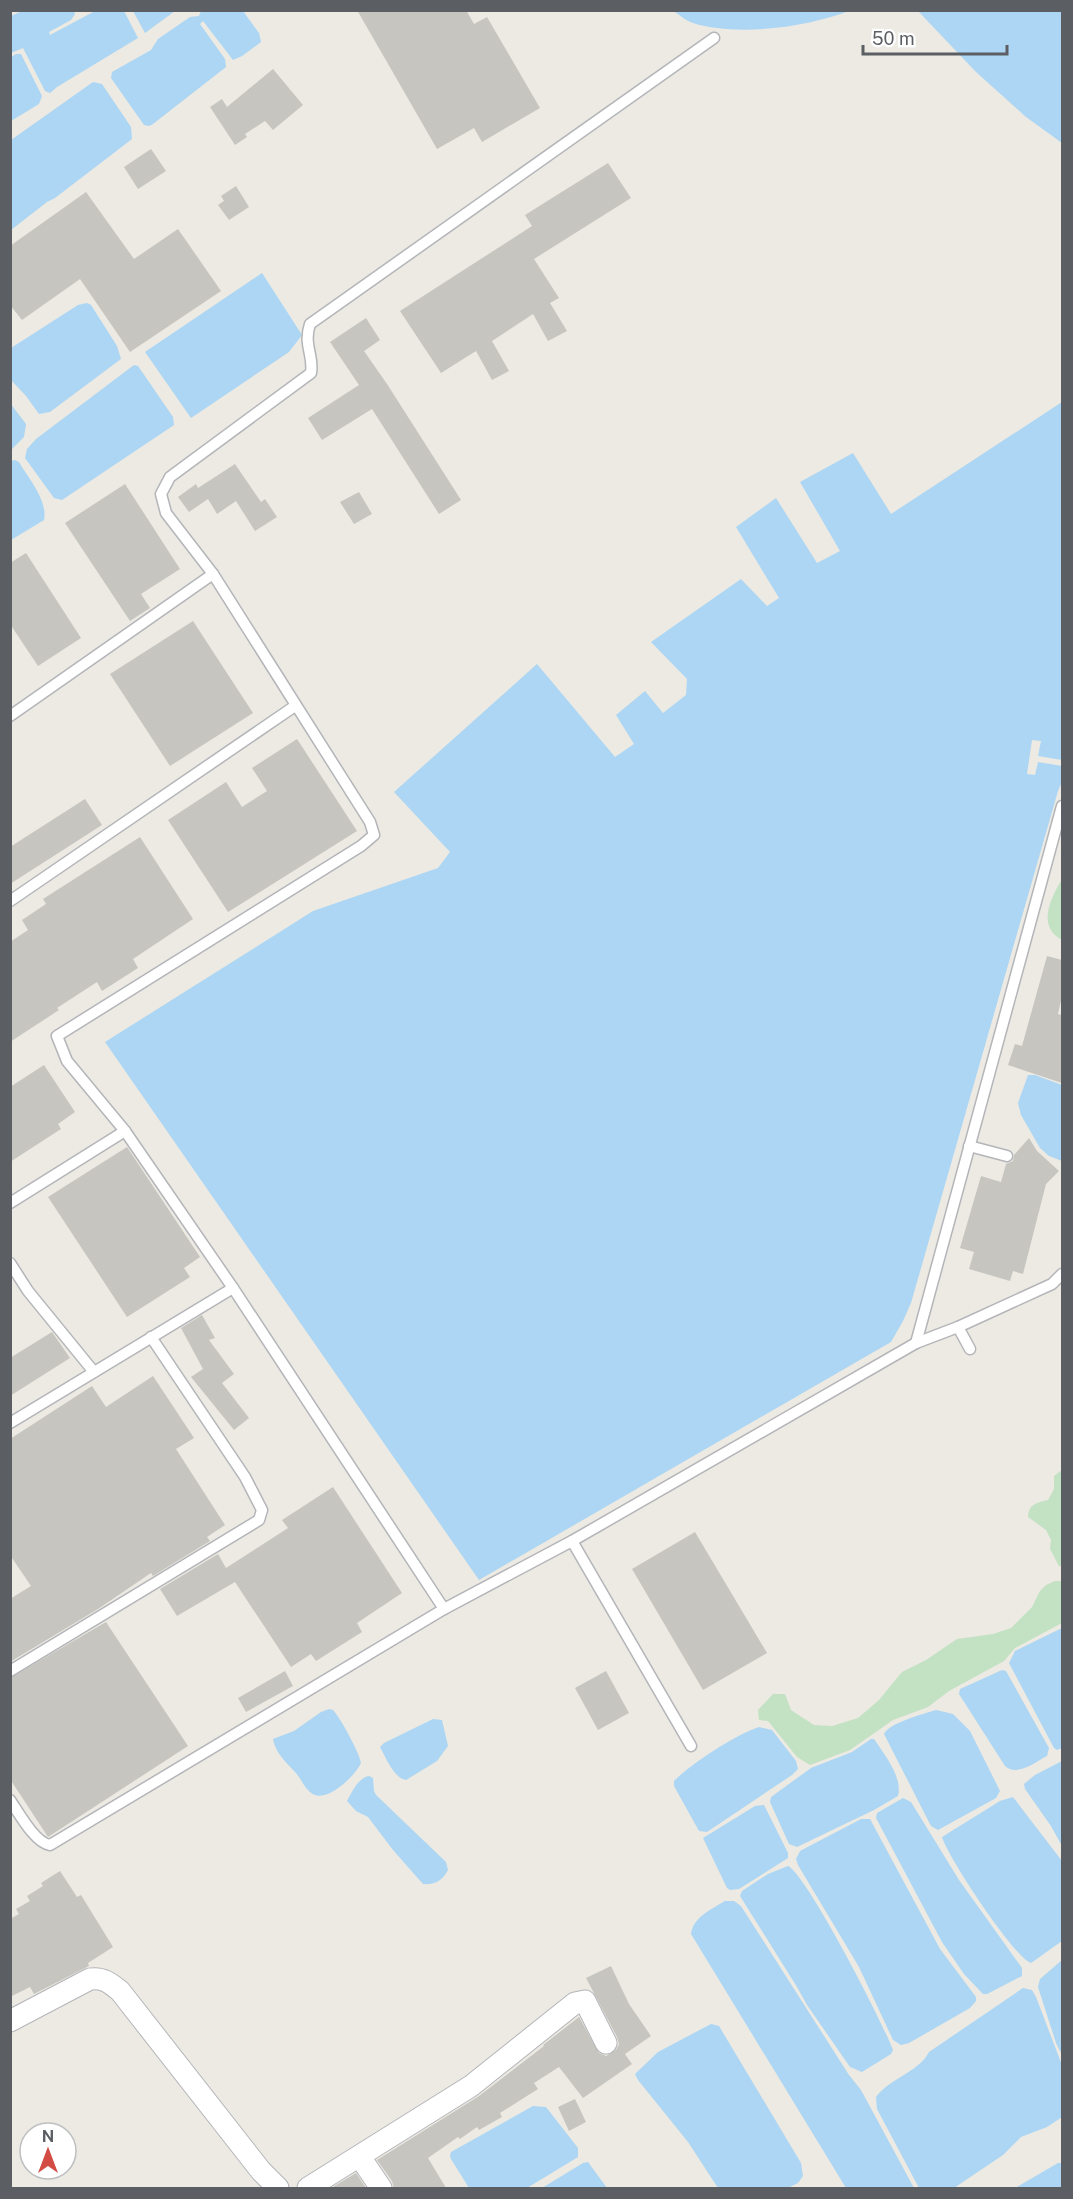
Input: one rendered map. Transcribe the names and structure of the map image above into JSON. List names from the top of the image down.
{
  "scale_bar": "50 m",
  "north": "top"
}
